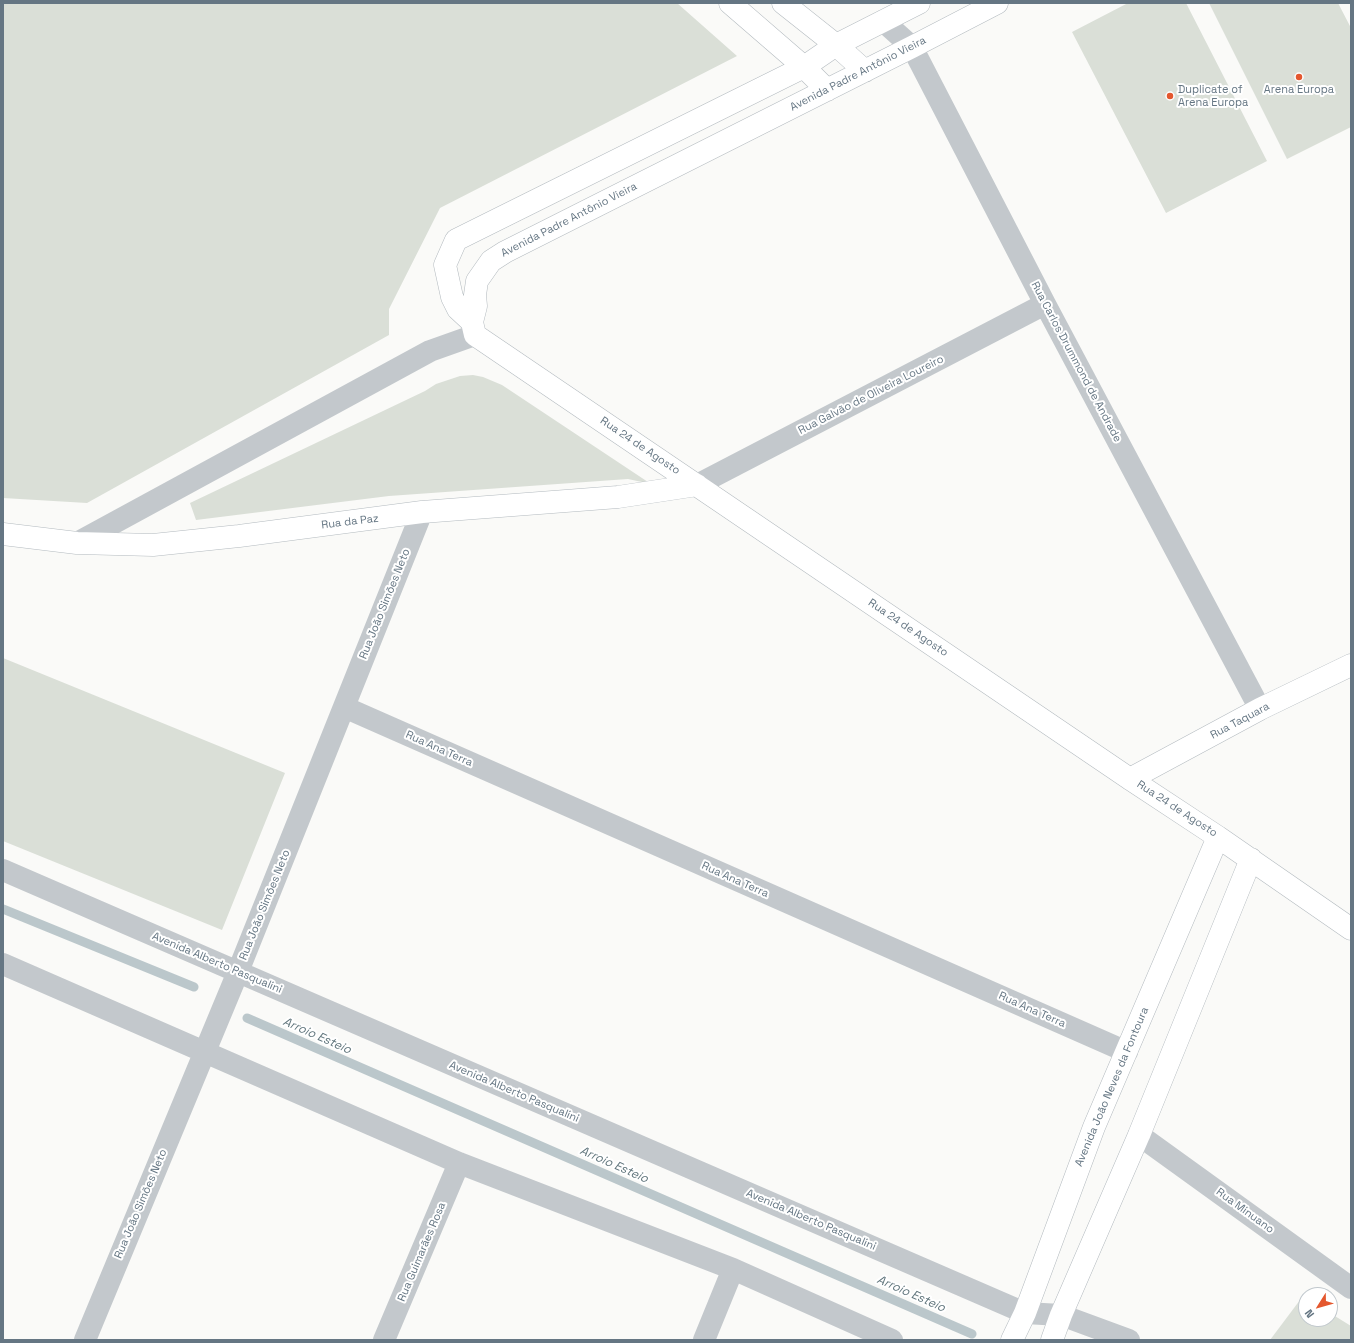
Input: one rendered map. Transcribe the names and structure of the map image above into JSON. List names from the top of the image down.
{
  "streets": {
    "main road": [
      "Avenida Padre Antônio Vieira",
      "Rua 24 de Agosto",
      "Rua da Paz",
      "Rua Taquara",
      "Avenida João Neves da Fontoura"
    ],
    "street": [
      "Rua Carlos Drummond de Andrade",
      "Rua Galvão de Oliveira Loureiro",
      "Rua João Simões Neto",
      "Rua Ana Terra",
      "Avenida Alberto Pasqualini",
      "Rua Minuano",
      "Rua Guimarães Rosa"
    ]
  },
  "crossings": [
    ["Avenida Padre Antônio Vieira", "Rua Carlos Drummond de Andrade"],
    ["Avenida Padre Antônio Vieira", "Rua 24 de Agosto"],
    ["Rua Carlos Drummond de Andrade", "Rua Galvão de Oliveira Loureiro"],
    ["Rua Carlos Drummond de Andrade", "Rua Taquara"],
    ["Rua Galvão de Oliveira Loureiro", "Rua 24 de Agosto"],
    ["Rua Galvão de Oliveira Loureiro", "Rua da Paz"],
    ["Rua 24 de Agosto", "Rua da Paz"],
    ["Rua 24 de Agosto", "Rua Taquara"],
    ["Rua 24 de Agosto", "Avenida João Neves da Fontoura"],
    ["Rua da Paz", "Rua João Simões Neto"],
    ["Rua João Simões Neto", "Rua Ana Terra"],
    ["Rua João Simões Neto", "Avenida Alberto Pasqualini"],
    ["Rua Ana Terra", "Avenida João Neves da Fontoura"],
    ["Avenida Alberto Pasqualini", "Avenida João Neves da Fontoura"]
  ],
  "water": ["Arroio Esteio"],
  "places": ["Arena Europa", "Duplicate of Arena Europa"],
  "north": "bottom left"
}
